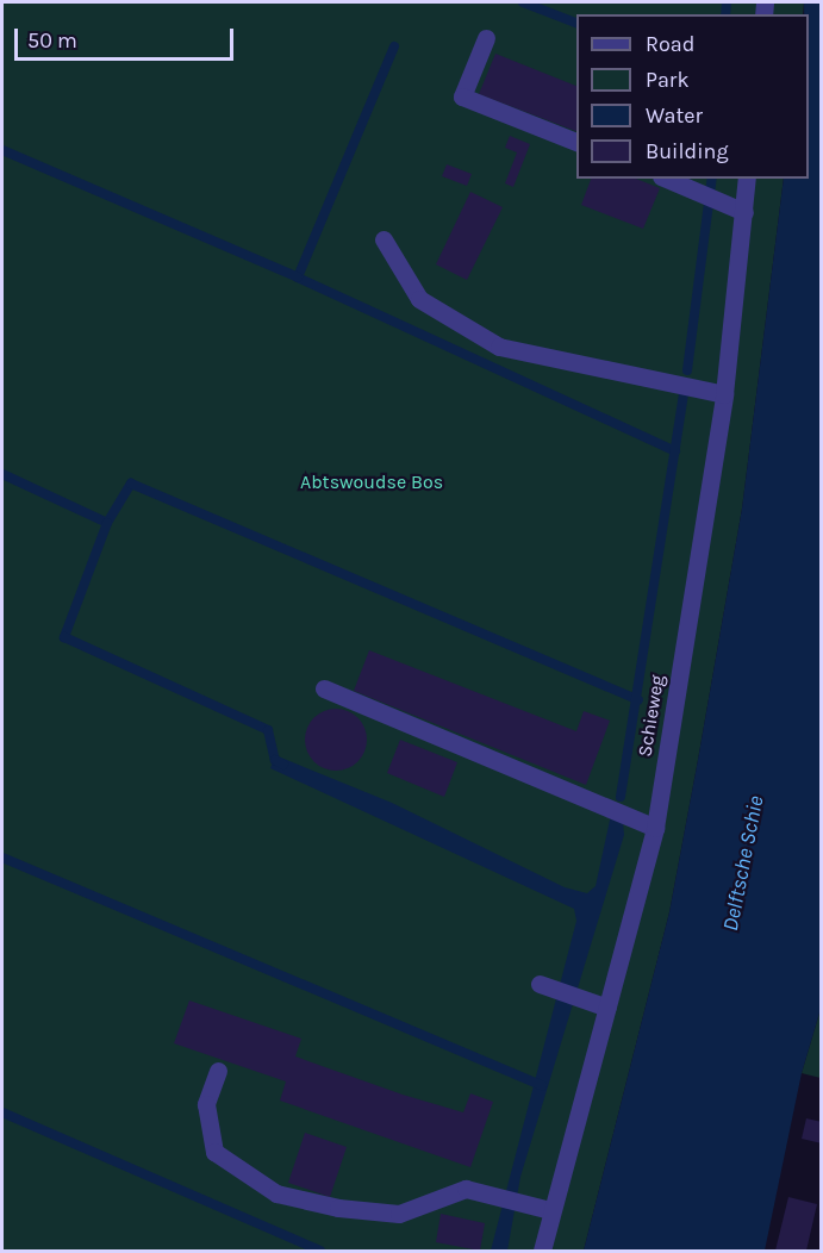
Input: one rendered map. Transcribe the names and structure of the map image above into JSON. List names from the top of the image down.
{
  "streets": {
    "street": ["Schieweg"]
  },
  "water": ["Delftsche Schie"],
  "parks": ["Abtswoudse Bos"],
  "legend": [
    "Road",
    "Park",
    "Water",
    "Building"
  ],
  "scale_bar": "50 m"
}
